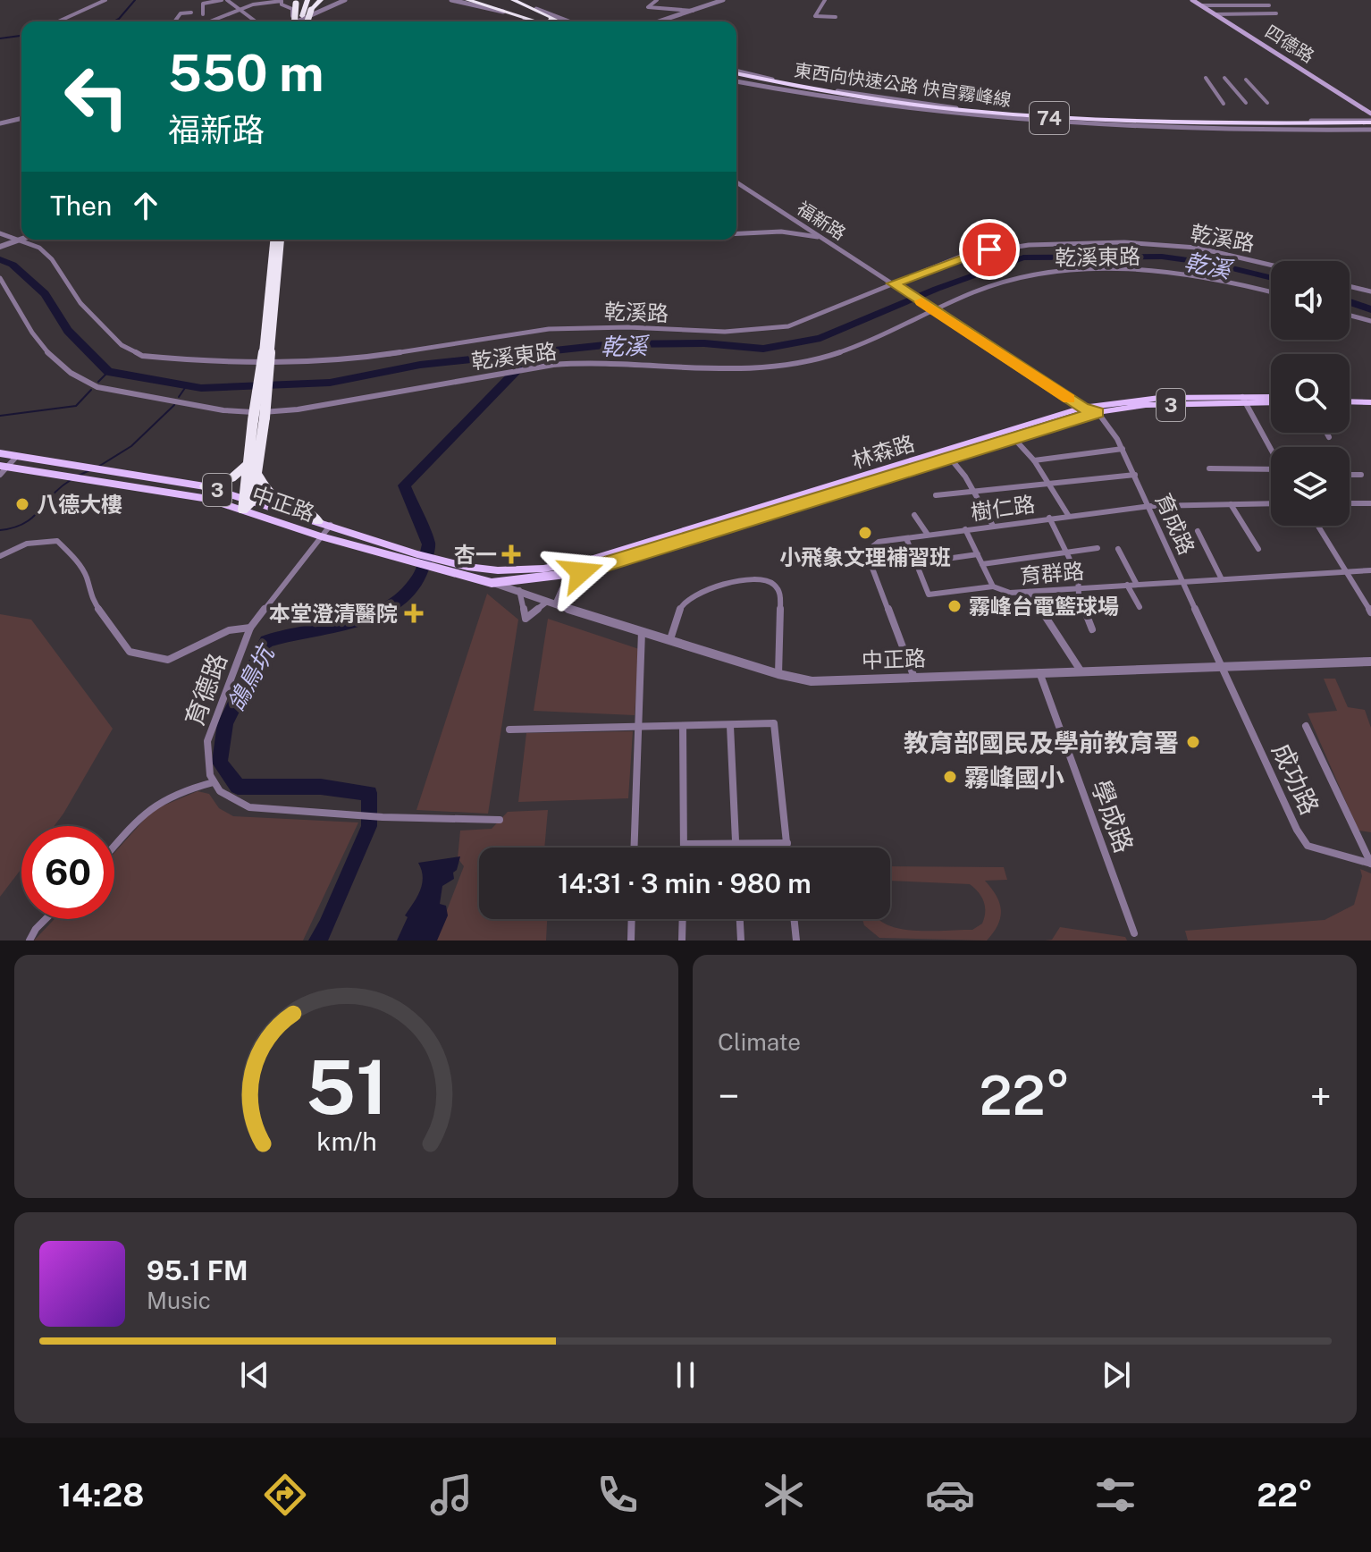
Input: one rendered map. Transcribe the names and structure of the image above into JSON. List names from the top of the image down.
{
  "streets": {
    "highway": ["東西向快速公路 快官霧峰線", "74"],
    "main road": [
      "四德路",
      "3",
      "林森路",
      "中正路"
    ],
    "street": [
      "福新路",
      "乾溪路",
      "乾溪東路",
      "樹仁路",
      "育成路",
      "育群路",
      "育德路",
      "成功路",
      "學成路"
    ]
  },
  "crossings": [
    ["福新路", "乾溪路"],
    ["福新路", "乾溪東路"],
    ["3", "林森路"],
    ["3", "中正路"],
    ["林森路", "中正路"],
    ["林森路", "育成路"],
    ["中正路", "樹仁路"],
    ["中正路", "育成路"],
    ["中正路", "育德路"],
    ["中正路", "成功路"],
    ["中正路", "學成路"],
    ["樹仁路", "育成路"],
    ["樹仁路", "育群路"],
    ["育成路", "育群路"],
    ["育成路", "成功路"]
  ],
  "water": ["乾溪", "鴿鳥坑"],
  "places": {
    "other": [
      "八德大樓",
      "小飛象文理補習班",
      "霧峰台電籃球場",
      "教育部國民及學前教育署",
      "霧峰國小"
    ],
    "health": ["杏一", "本堂澄清醫院"]
  },
  "page": {
    "turn": ["550 m", "福新路"],
    "then": "Then",
    "limit": "60",
    "trip": "14:31 · 3 min · 980 m",
    "tile": "Climate",
    "heat": ["−", "22°", "+"],
    "song": ["95.1 FM", "Music"],
    "tabs": ["14:28", "22°"],
    "gauge": ["51", "km/h"]
  }
}
